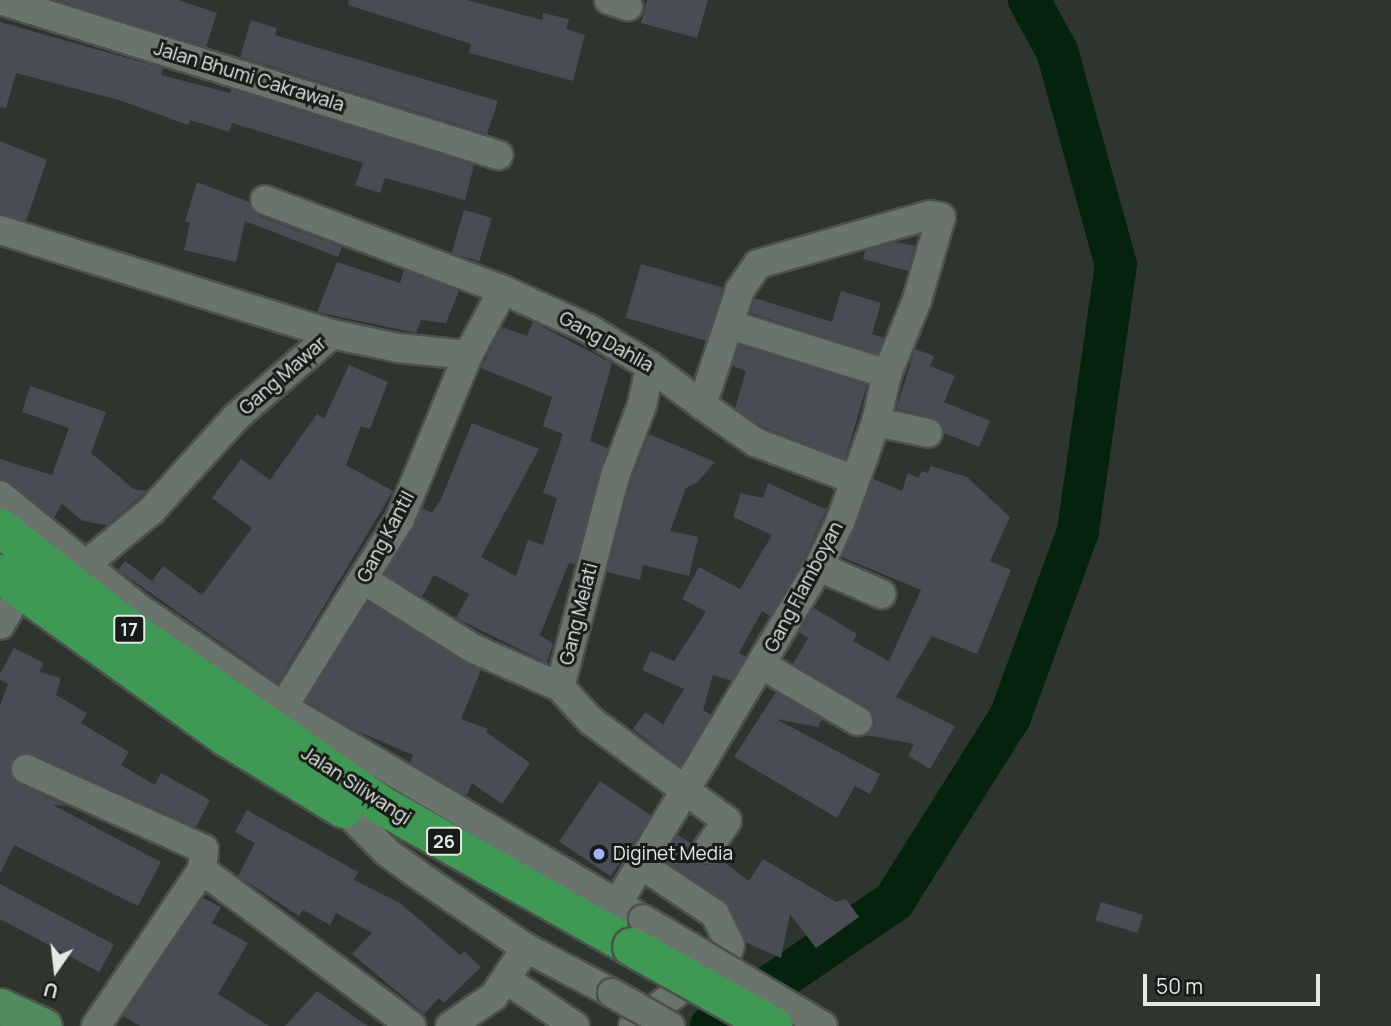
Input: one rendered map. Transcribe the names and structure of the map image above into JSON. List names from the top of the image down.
{
  "streets": {
    "highway": ["17", "Jalan Siliwangi", "26"],
    "street": [
      "Jalan Bhumi Cakrawala",
      "Gang Dahlia",
      "Gang Mawar",
      "Gang Kantil",
      "Gang Flamboyan",
      "Gang Melati"
    ]
  },
  "crossings": [
    ["Gang Dahlia", "Gang Flamboyan"],
    ["Gang Dahlia", "Gang Melati"],
    ["Gang Mawar", "Gang Kantil"],
    ["Gang Kantil", "Gang Melati"],
    ["Gang Kantil", "Jalan Siliwangi"]
  ],
  "places": ["Diginet Media"],
  "scale_bar": "50 m",
  "north": "bottom"
}
